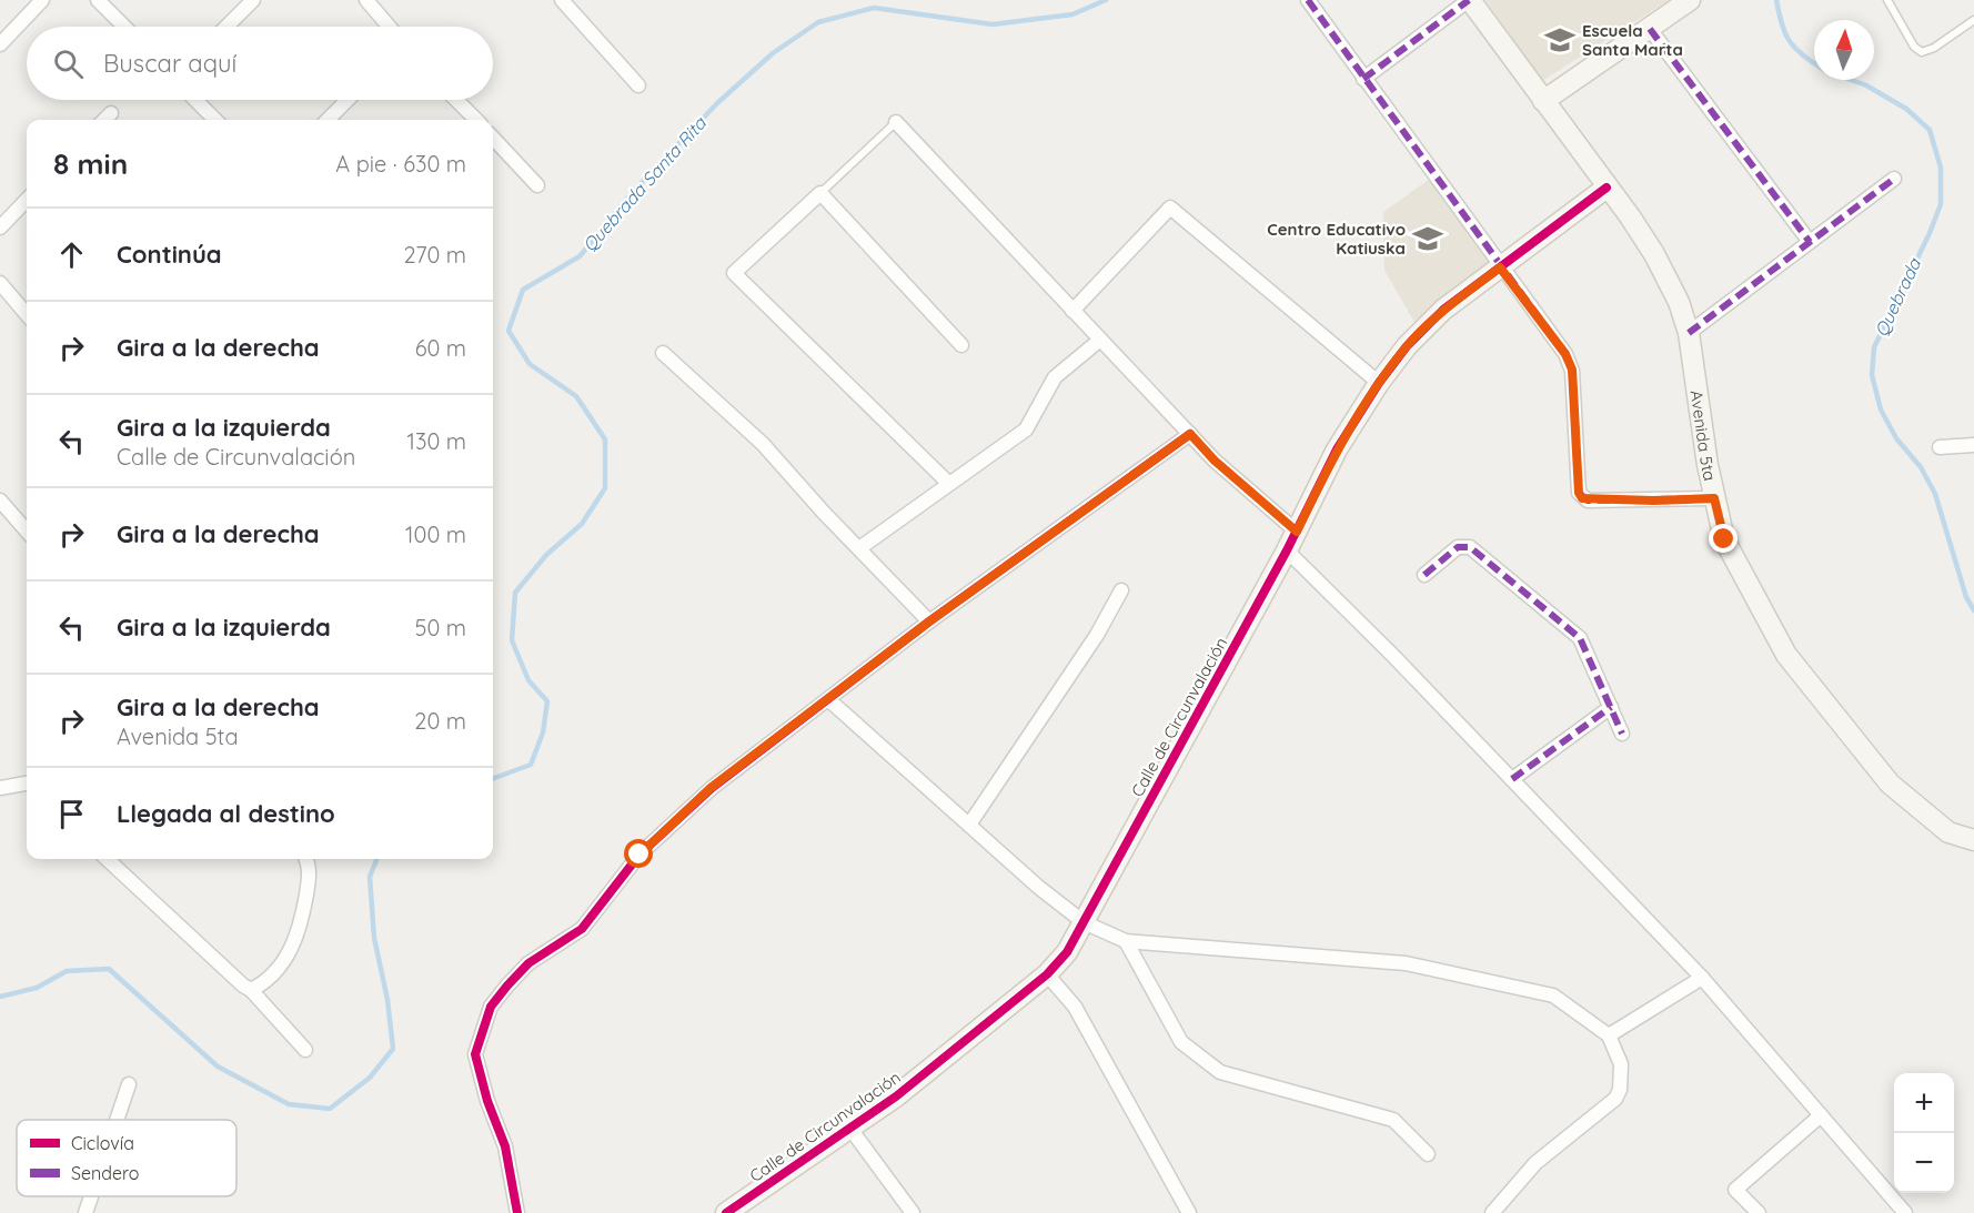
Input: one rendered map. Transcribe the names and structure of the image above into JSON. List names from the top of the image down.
{
  "streets": {
    "street": ["Avenida 5ta", "Calle de Circunvalación"]
  },
  "crossings": [
    ["Avenida 5ta", "Calle de Circunvalación"]
  ],
  "water": ["Quebrada Santa Rita", "Quebrada"],
  "places": {
    "school or university": ["Escuela Santa Marta", "Centro Educativo Katiuska"]
  },
  "legend": ["Ciclovía", "Sendero"],
  "north": "top",
  "page": {
    "search": "Buscar aquí",
    "heading": ["8 min", "A pie · 630 m"],
    "list": [
      ["Continúa", "270 m"],
      ["Gira a la derecha", "60 m"],
      ["Gira a la izquierda", "Calle de Circunvalación", "130 m"],
      ["Gira a la derecha", "100 m"],
      ["Gira a la izquierda", "50 m"],
      ["Gira a la derecha", "Avenida 5ta", "20 m"],
      "Llegada al destino"
    ],
    "map_buttons": ["+", "−"]
  }
}
